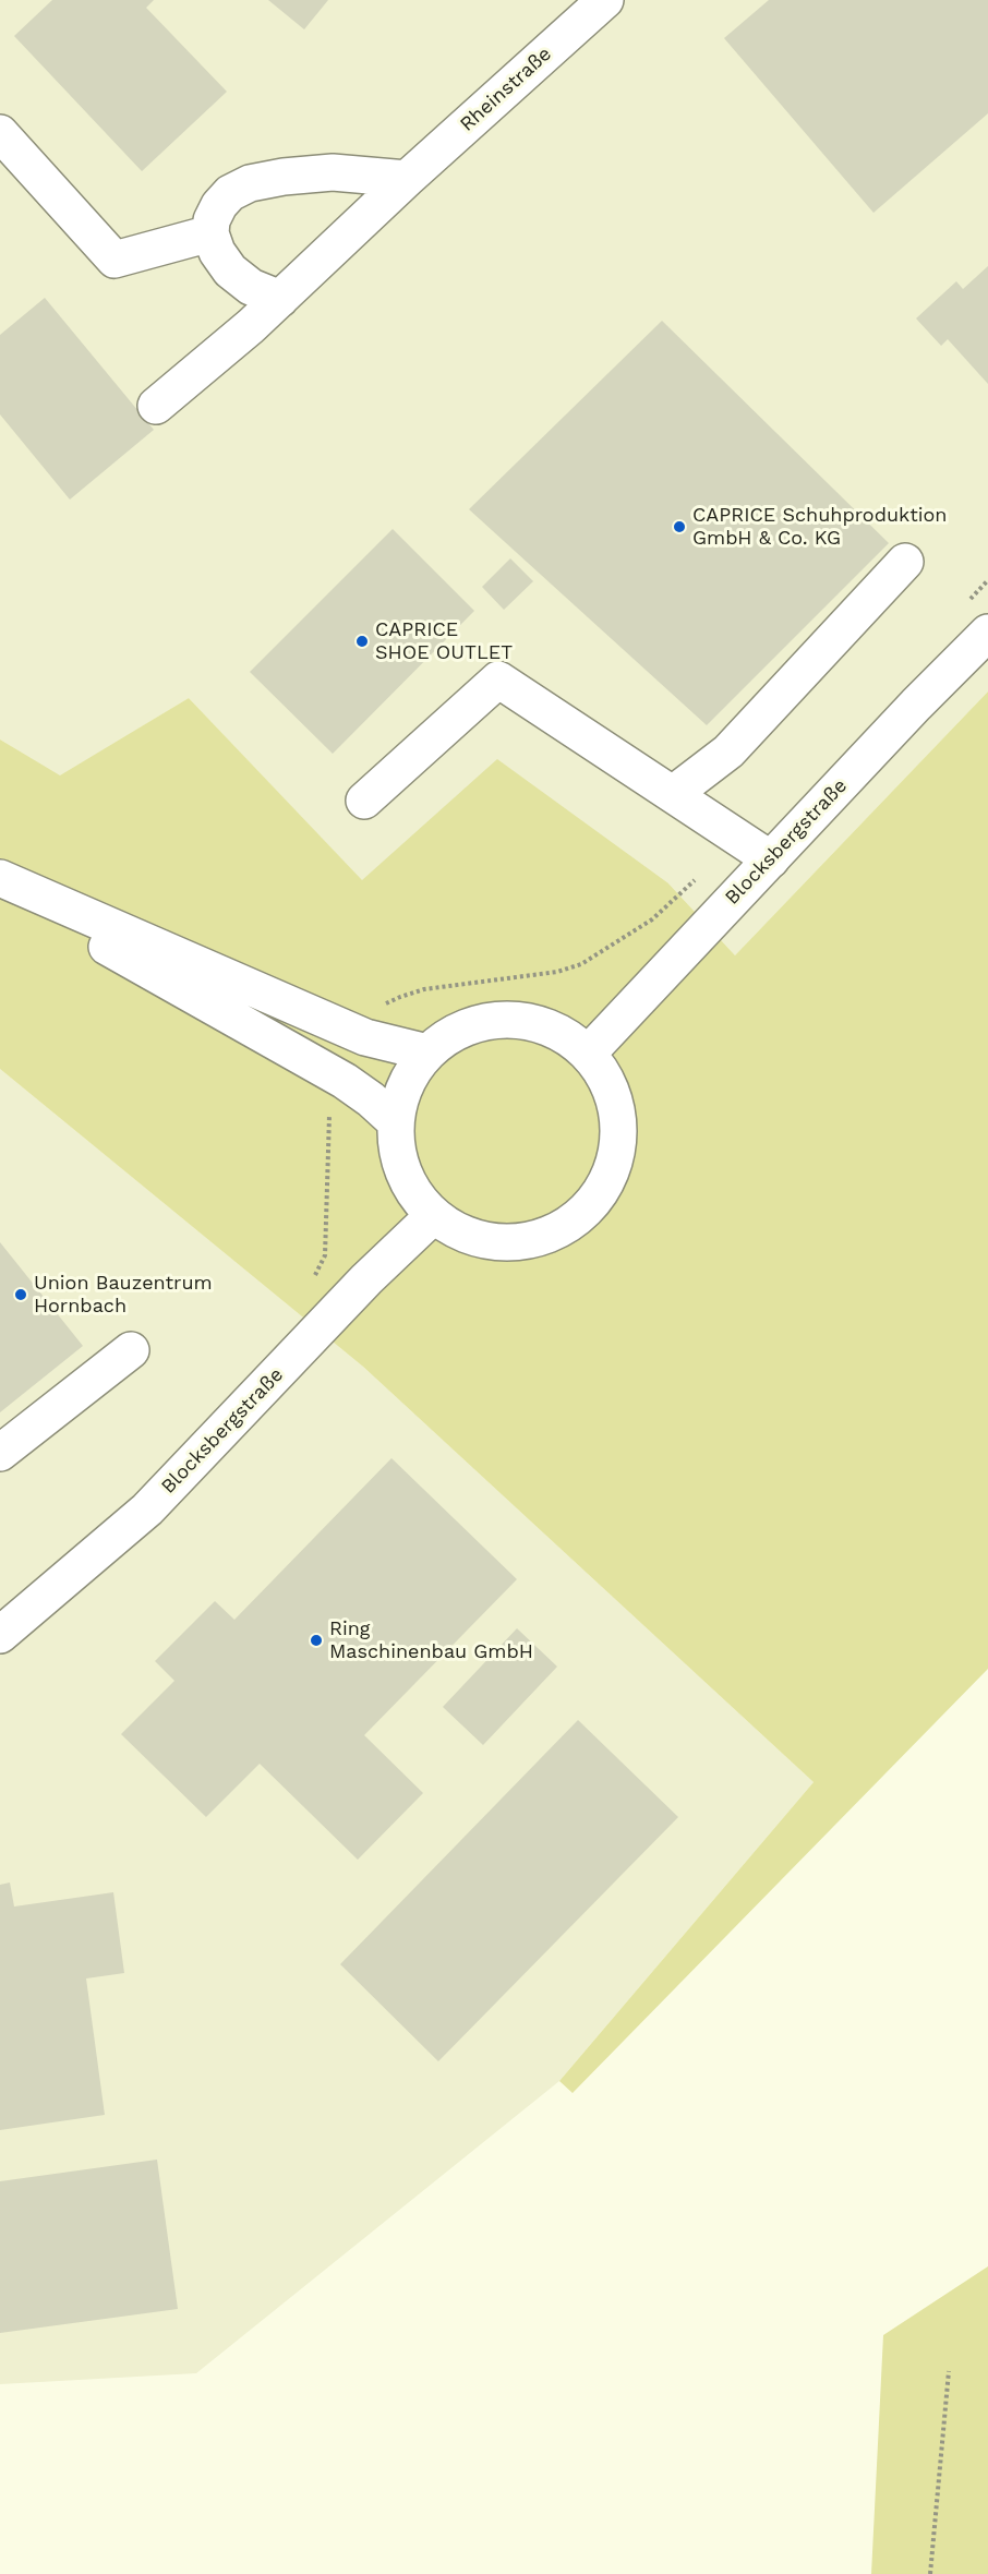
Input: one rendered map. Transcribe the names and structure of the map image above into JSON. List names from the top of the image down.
{
  "streets": {
    "main road": ["Rheinstraße", "Blocksbergstraße"]
  },
  "places": [
    "CAPRICE Schuhproduktion GmbH & Co. KG",
    "CAPRICE SHOE OUTLET",
    "Union Bauzentrum Hornbach",
    "Ring Maschinenbau GmbH"
  ]
}
